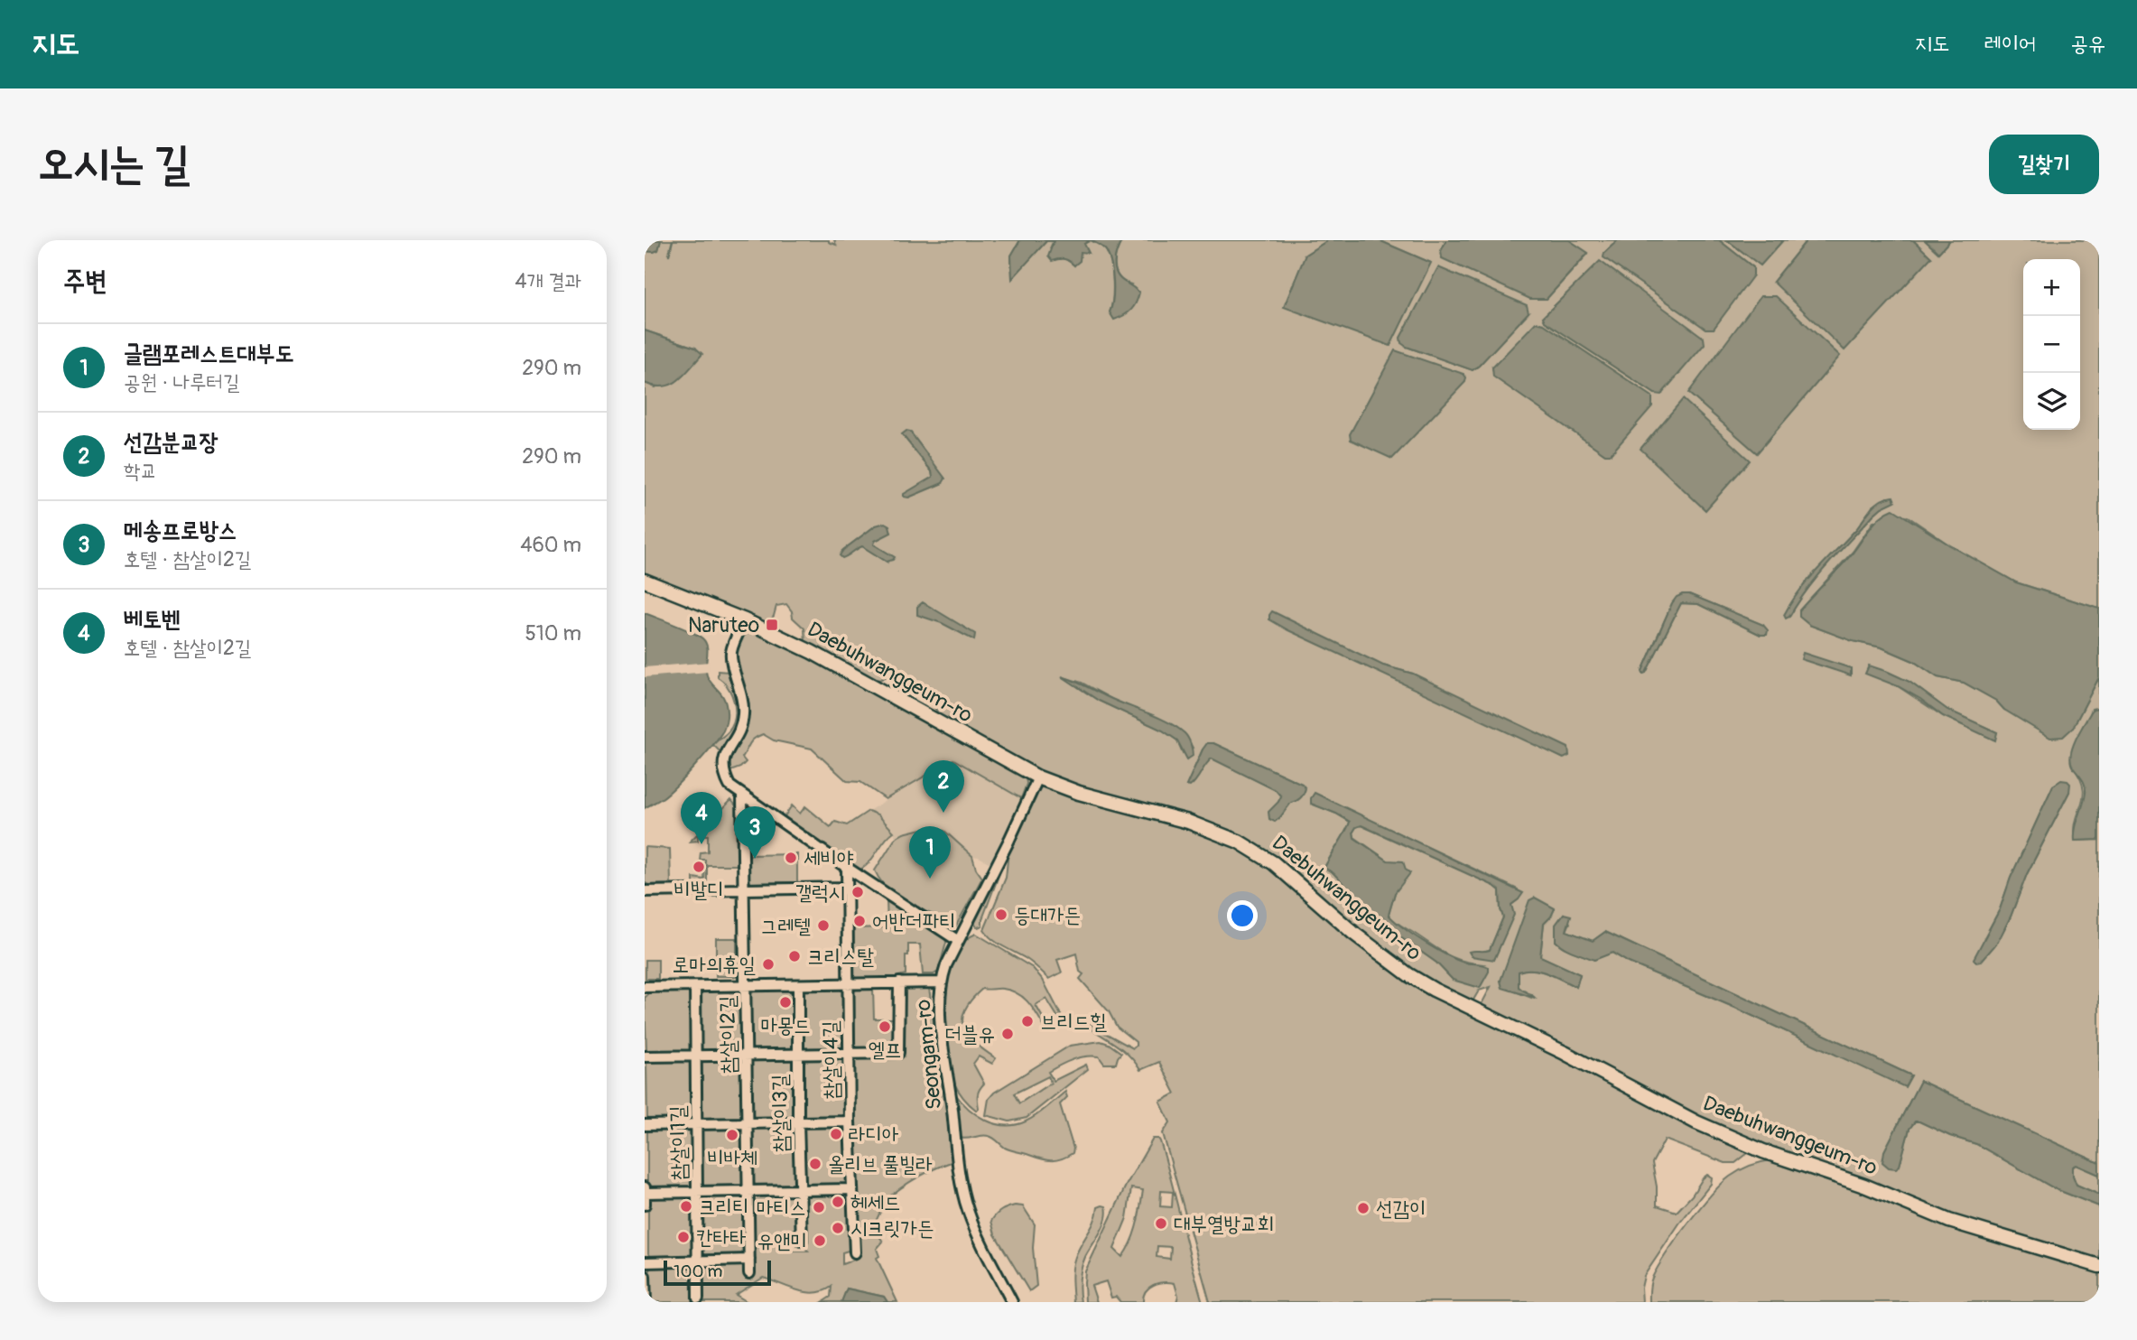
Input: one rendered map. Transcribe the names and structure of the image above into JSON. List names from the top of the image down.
{
  "streets": {
    "main road": ["Daebuhwanggeum-ro"],
    "street": [
      "참살이2길",
      "Seongam-ro",
      "참살이4길",
      "참살이3길",
      "참살이1길"
    ]
  },
  "crossings": [
    ["Daebuhwanggeum-ro", "Seongam-ro"]
  ],
  "places": {
    "transit": ["Naruteo"],
    "other": [
      "세비야",
      "비발디",
      "갤럭시",
      "등대가든",
      "어반더파티",
      "그레텔",
      "크리스탈",
      "로마의휴일",
      "마몽드",
      "브리드힐",
      "엘프",
      "더블유",
      "라디아",
      "비바체",
      "올리브 풀빌라",
      "헤세드",
      "크리티",
      "마티스",
      "선감이",
      "대부열방교회",
      "시크릿가든",
      "칸타타",
      "유앤미"
    ]
  },
  "scale_bar": "100 m",
  "page": {
    "header": "지도",
    "nav": ["지도", "레이어", "공유"],
    "buttons": "길찾기",
    "title": "오시는 길",
    "heading": ["주변", "4개 결과"],
    "map_buttons": ["+", "−"],
    "list": [
      {
        "mark": "1",
        "name": "글램포레스트대부도",
        "note": "공원 · 나루터길",
        "value": "290 m"
      },
      {
        "mark": "2",
        "name": "선감분교장",
        "note": "학교",
        "value": "290 m"
      },
      {
        "mark": "3",
        "name": "메송프로방스",
        "note": "호텔 · 참살이2길",
        "value": "460 m"
      },
      {
        "mark": "4",
        "name": "베토벤",
        "note": "호텔 · 참살이2길",
        "value": "510 m"
      }
    ],
    "pins": [
      "2",
      "4",
      "3",
      "1"
    ],
    "scale": "100 m"
  }
}
